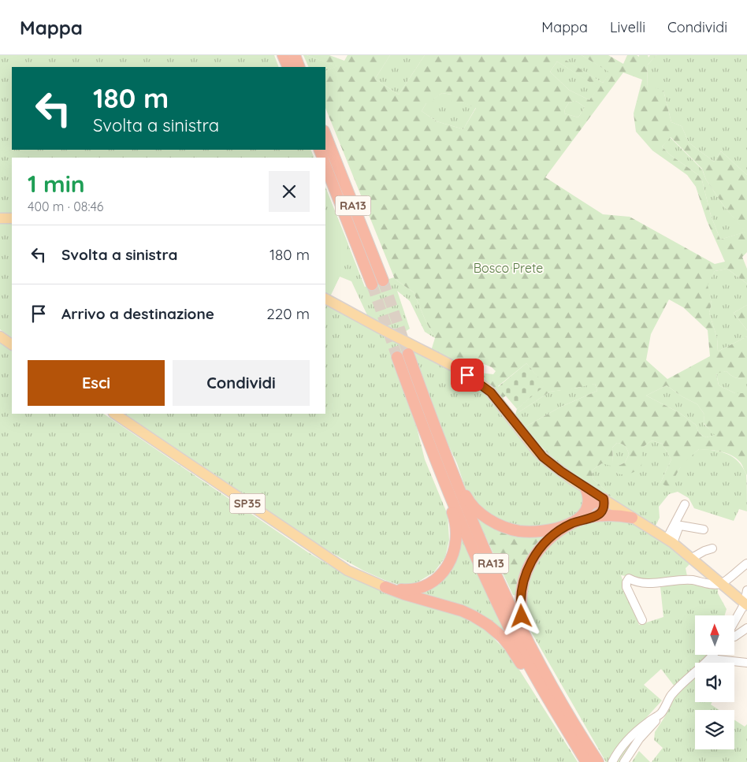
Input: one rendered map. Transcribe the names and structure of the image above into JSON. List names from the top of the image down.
{
  "streets": {
    "highway": ["RA13"],
    "main road": ["SP35"]
  },
  "parks": ["Bosco Prete"],
  "north": "top",
  "page": {
    "header": "Mappa",
    "nav": ["Mappa", "Livelli", "Condividi"],
    "turn": ["180 m", "Svolta a sinistra"],
    "heading": ["1 min", "400 m · 08:46"],
    "list": [
      {
        "name": "Svolta a sinistra",
        "value": "180 m"
      },
      {
        "name": "Arrivo a destinazione",
        "value": "220 m"
      }
    ],
    "buttons": ["Esci", "Condividi"]
  }
}
